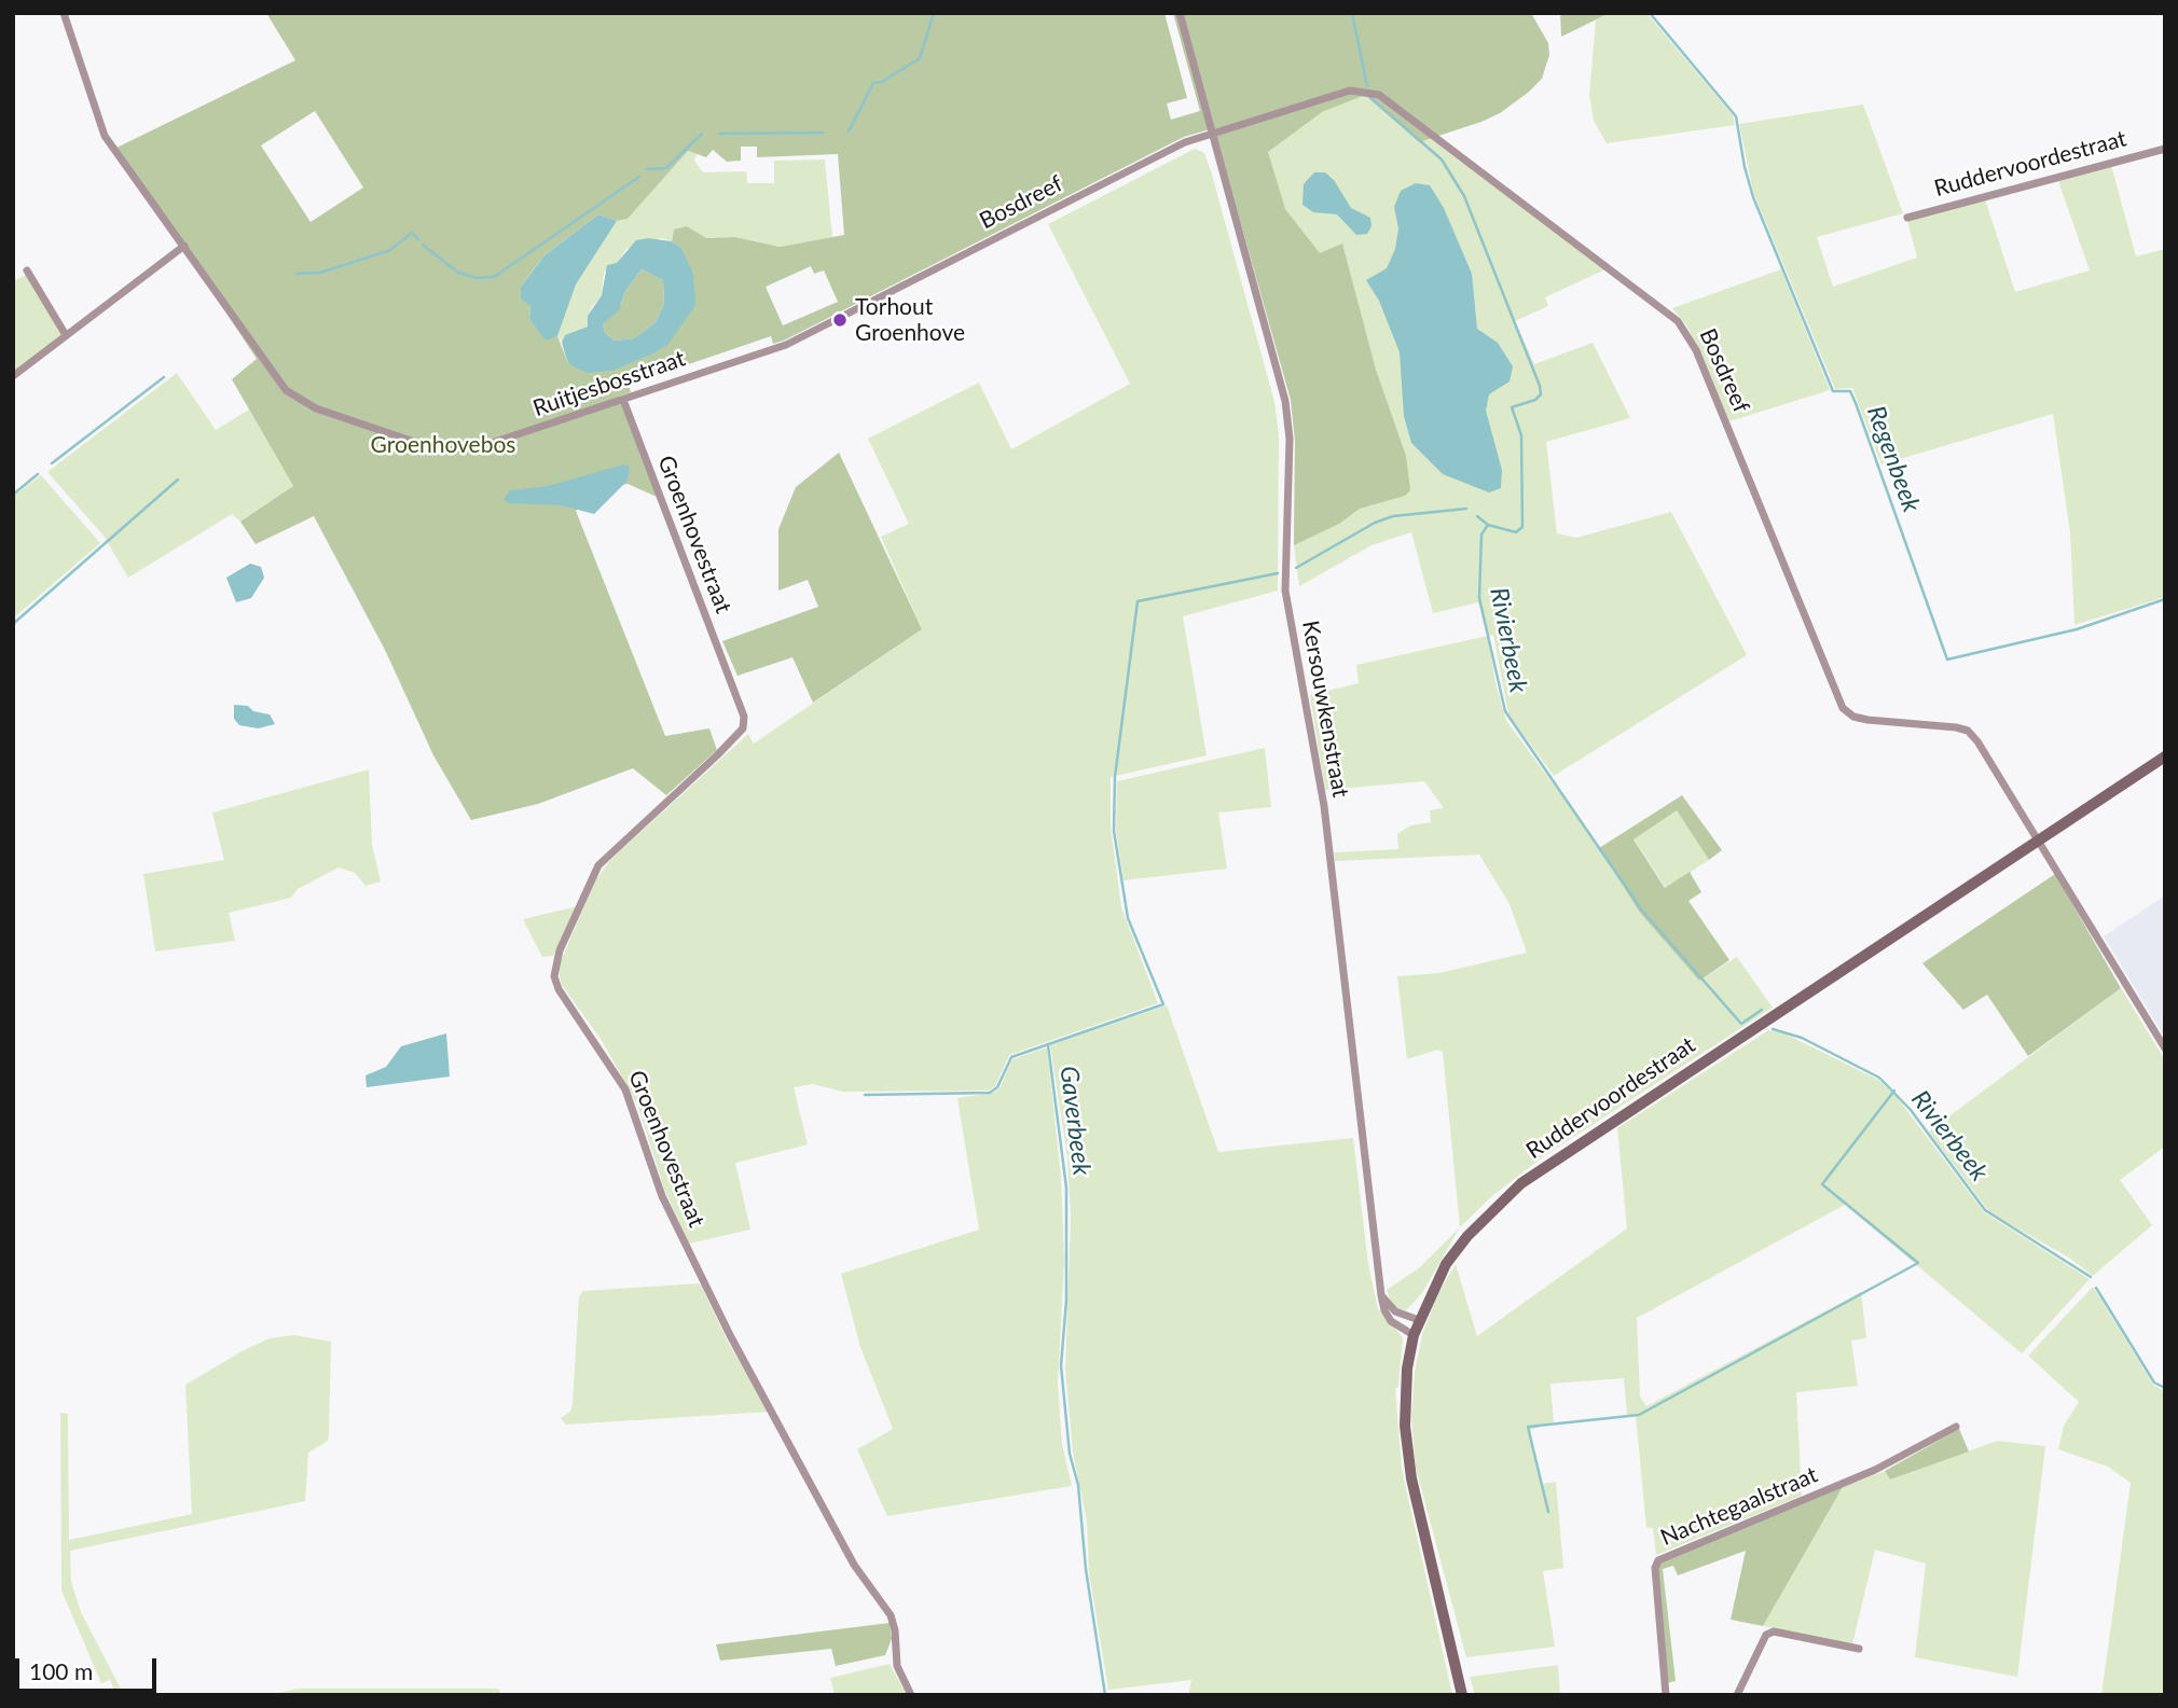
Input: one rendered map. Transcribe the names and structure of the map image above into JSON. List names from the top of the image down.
{
  "streets": {
    "street": [
      "Ruddervoordestraat",
      "Bosdreef",
      "Ruitjesbosstraat",
      "Groenhovestraat",
      "Kersouwkenstraat",
      "Nachtegaalstraat"
    ]
  },
  "crossings": [
    ["Ruddervoordestraat", "Bosdreef"],
    ["Bosdreef", "Ruitjesbosstraat"],
    ["Bosdreef", "Kersouwkenstraat"],
    ["Ruitjesbosstraat", "Groenhovestraat"]
  ],
  "water": ["Regenbeek", "Rivierbeek", "Gaverbeek"],
  "parks": ["Groenhovebos"],
  "places": ["Torhout Groenhove"],
  "scale_bar": "100 m"
}
